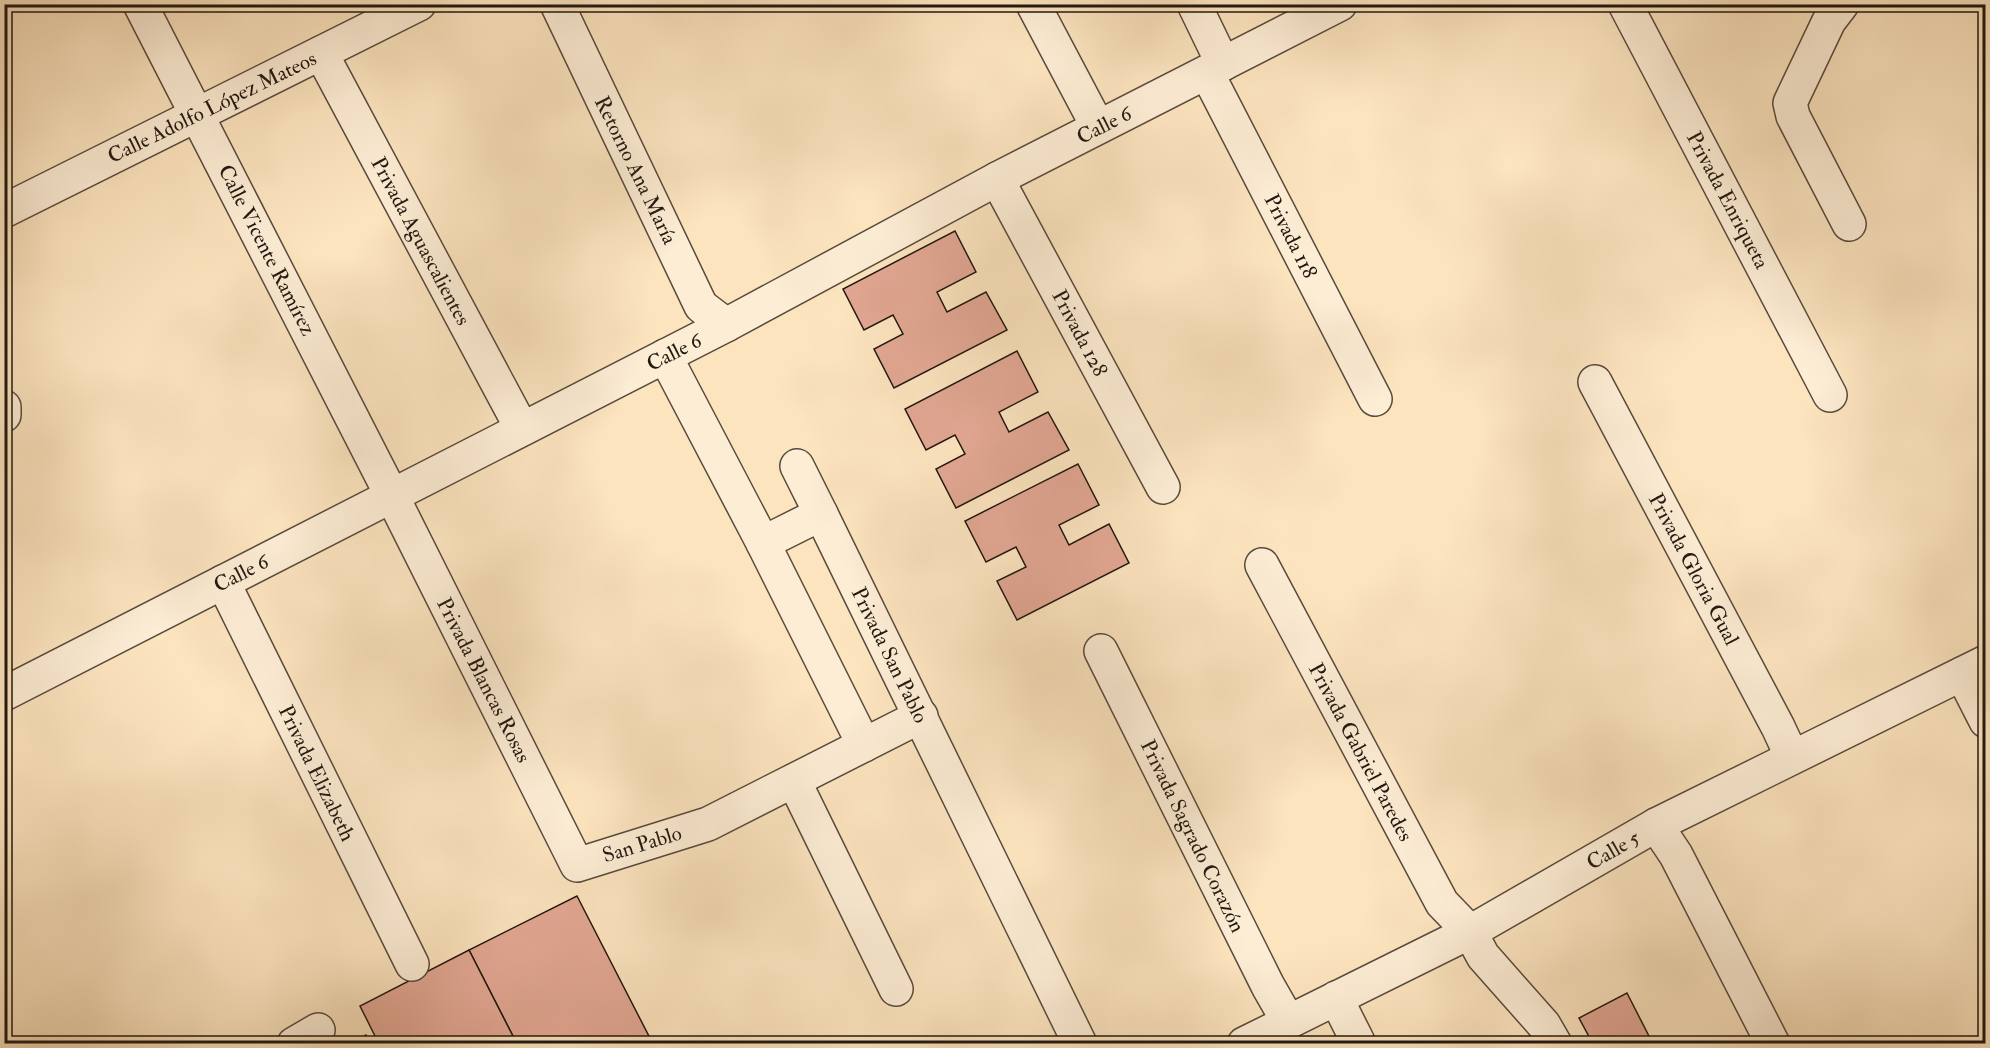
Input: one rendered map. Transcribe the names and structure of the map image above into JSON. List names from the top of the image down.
{
  "streets": {
    "street": [
      "Calle Adolfo López Mateos",
      "Calle 6",
      "Retorno Ana María",
      "Privada Enriqueta",
      "Privada 118",
      "Privada Aguascalientes",
      "Calle Vicente Ramírez",
      "Privada 128",
      "Privada Gloria Gual",
      "Privada San Pablo",
      "Privada Blancas Rosas",
      "Privada Gabriel Paredes",
      "Privada Elizabeth",
      "Privada Sagrado Corazón",
      "San Pablo",
      "Calle 5"
    ]
  },
  "crossings": [
    ["Calle Adolfo López Mateos", "Privada Aguascalientes"],
    ["Calle Adolfo López Mateos", "Calle Vicente Ramírez"],
    ["Calle 6", "Retorno Ana María"],
    ["Calle 6", "Privada 118"],
    ["Calle 6", "Privada Aguascalientes"],
    ["Calle 6", "Calle Vicente Ramírez"],
    ["Calle 6", "Privada 128"],
    ["Calle 6", "Privada Blancas Rosas"],
    ["Calle 6", "Privada Elizabeth"],
    ["Calle Vicente Ramírez", "Privada Blancas Rosas"],
    ["Privada Gloria Gual", "Calle 5"],
    ["Privada Blancas Rosas", "San Pablo"],
    ["Privada Gabriel Paredes", "Calle 5"],
    ["Privada Sagrado Corazón", "Calle 5"]
  ]
}
